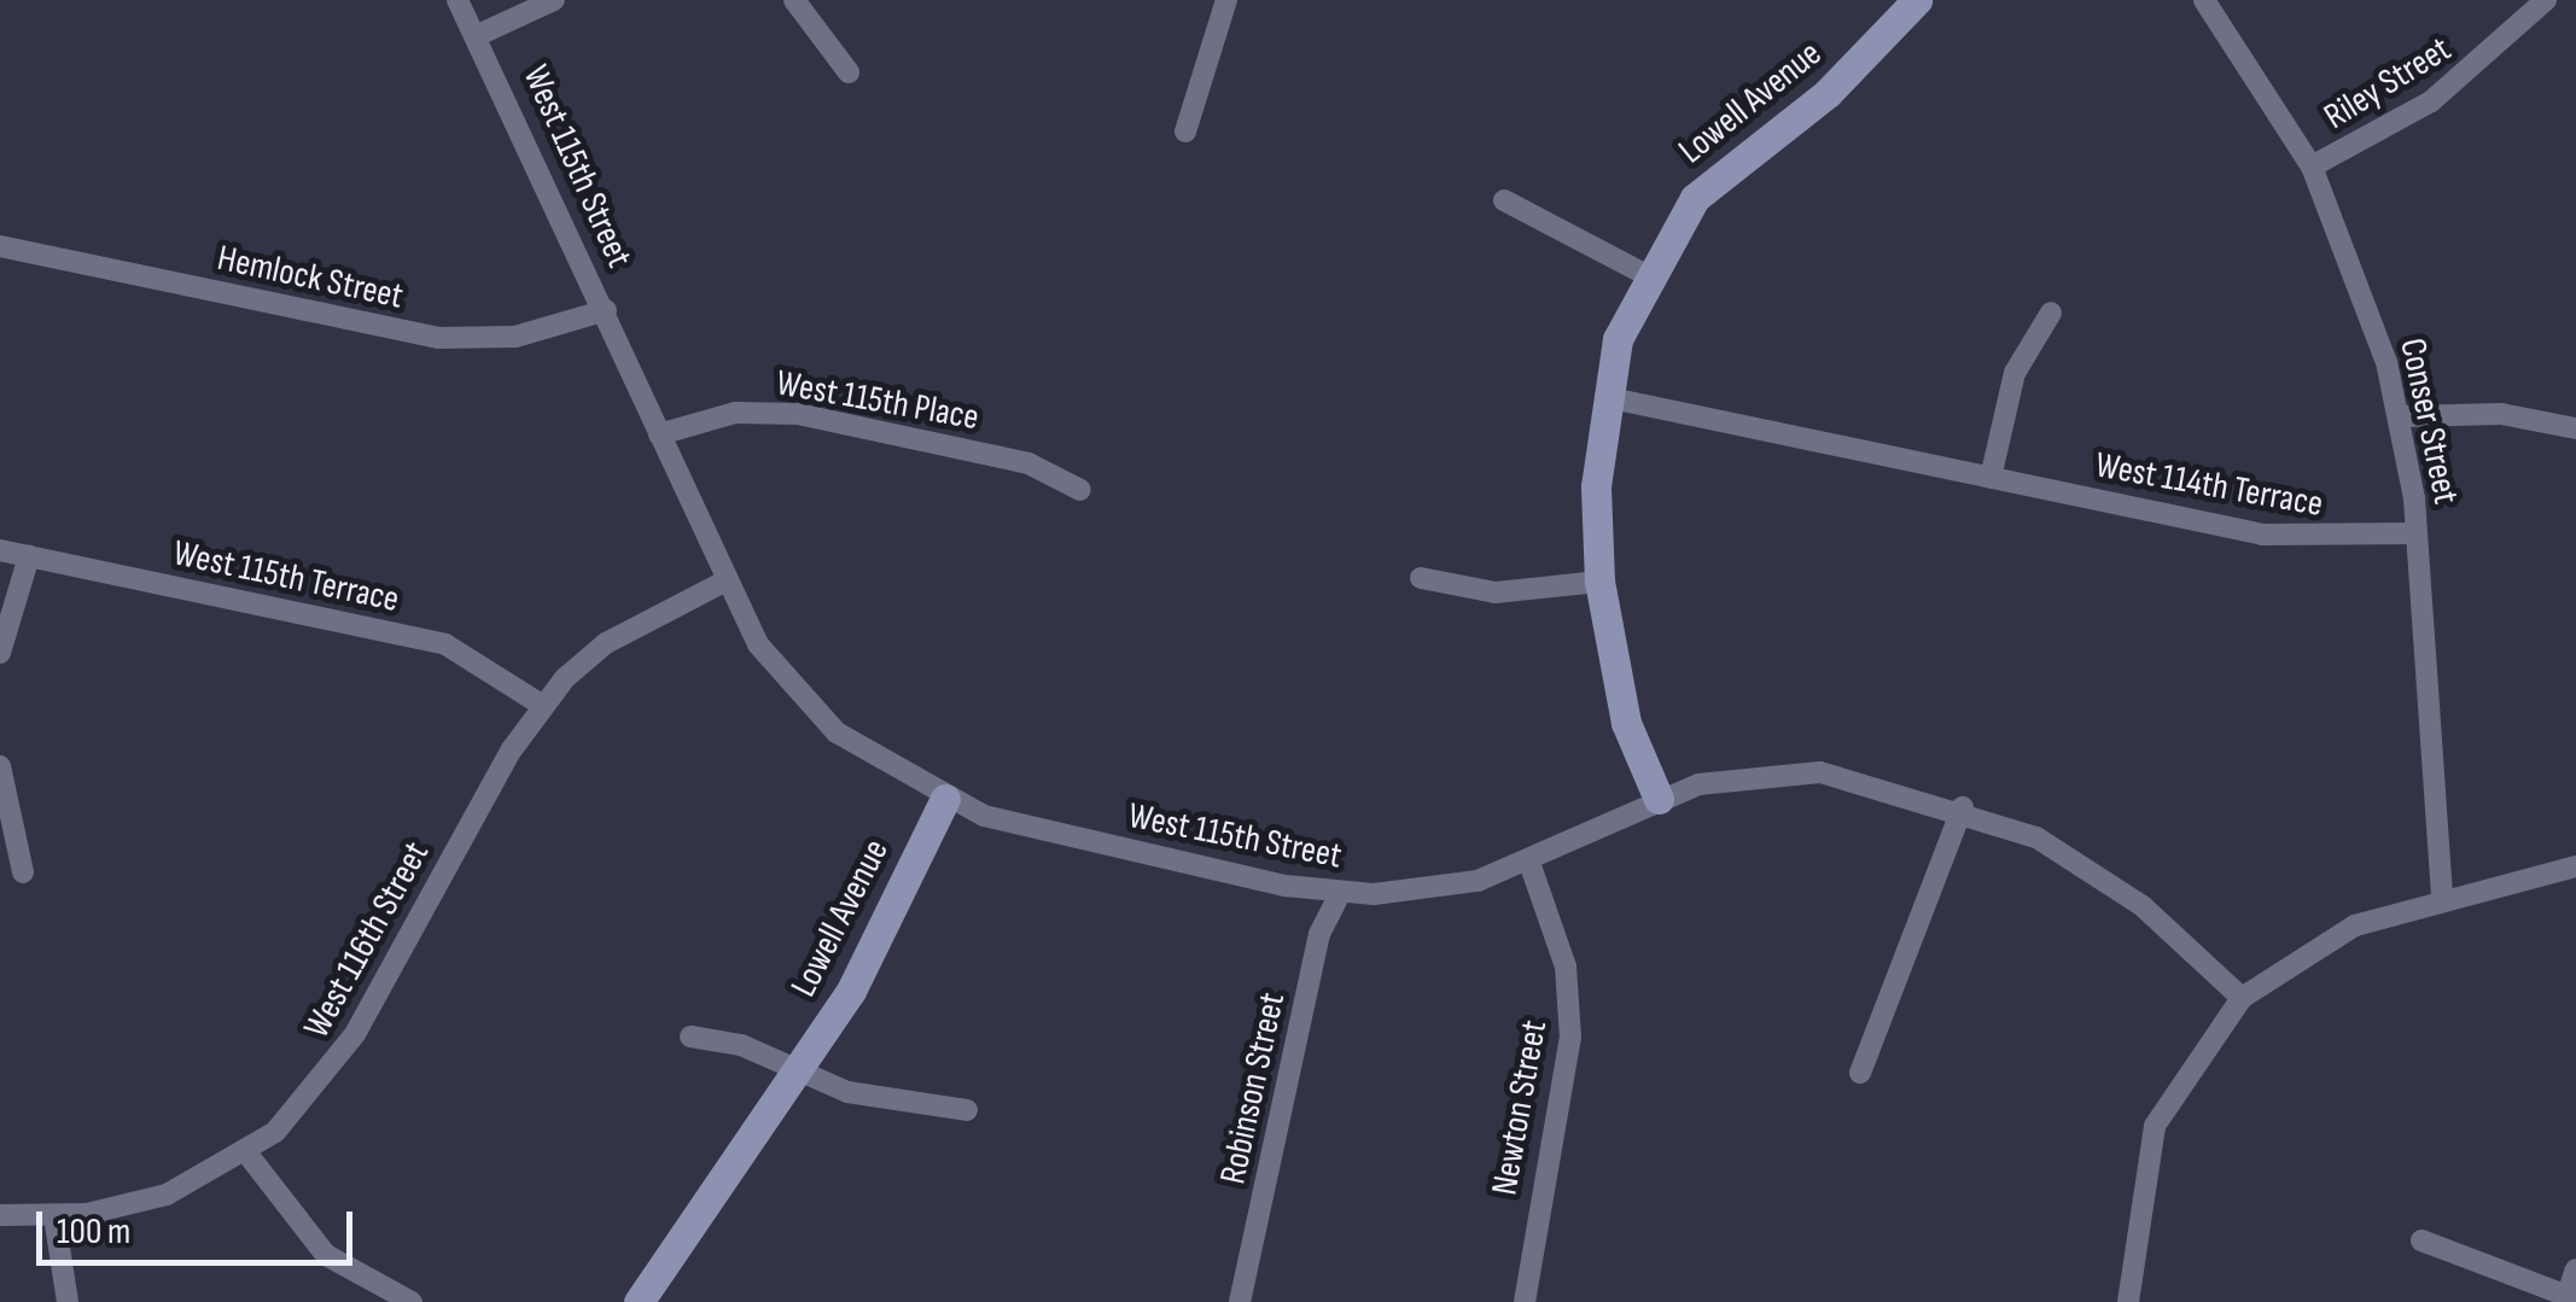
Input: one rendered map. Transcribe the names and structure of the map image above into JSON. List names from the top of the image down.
{
  "streets": {
    "street": [
      "Riley Street",
      "Lowell Avenue",
      "West 115th Street",
      "Hemlock Street",
      "West 115th Place",
      "Conser Street",
      "West 114th Terrace",
      "West 115th Terrace",
      "West 116th Street",
      "Robinson Street",
      "Newton Street"
    ]
  },
  "crossings": [
    ["Riley Street", "Conser Street"],
    ["Lowell Avenue", "West 115th Street"],
    ["Lowell Avenue", "West 114th Terrace"],
    ["West 115th Street", "Hemlock Street"],
    ["West 115th Street", "West 115th Place"],
    ["West 115th Street", "West 116th Street"],
    ["West 115th Street", "Robinson Street"],
    ["West 115th Street", "Newton Street"],
    ["Conser Street", "West 114th Terrace"],
    ["West 115th Terrace", "West 116th Street"]
  ],
  "scale_bar": "100 m"
}
